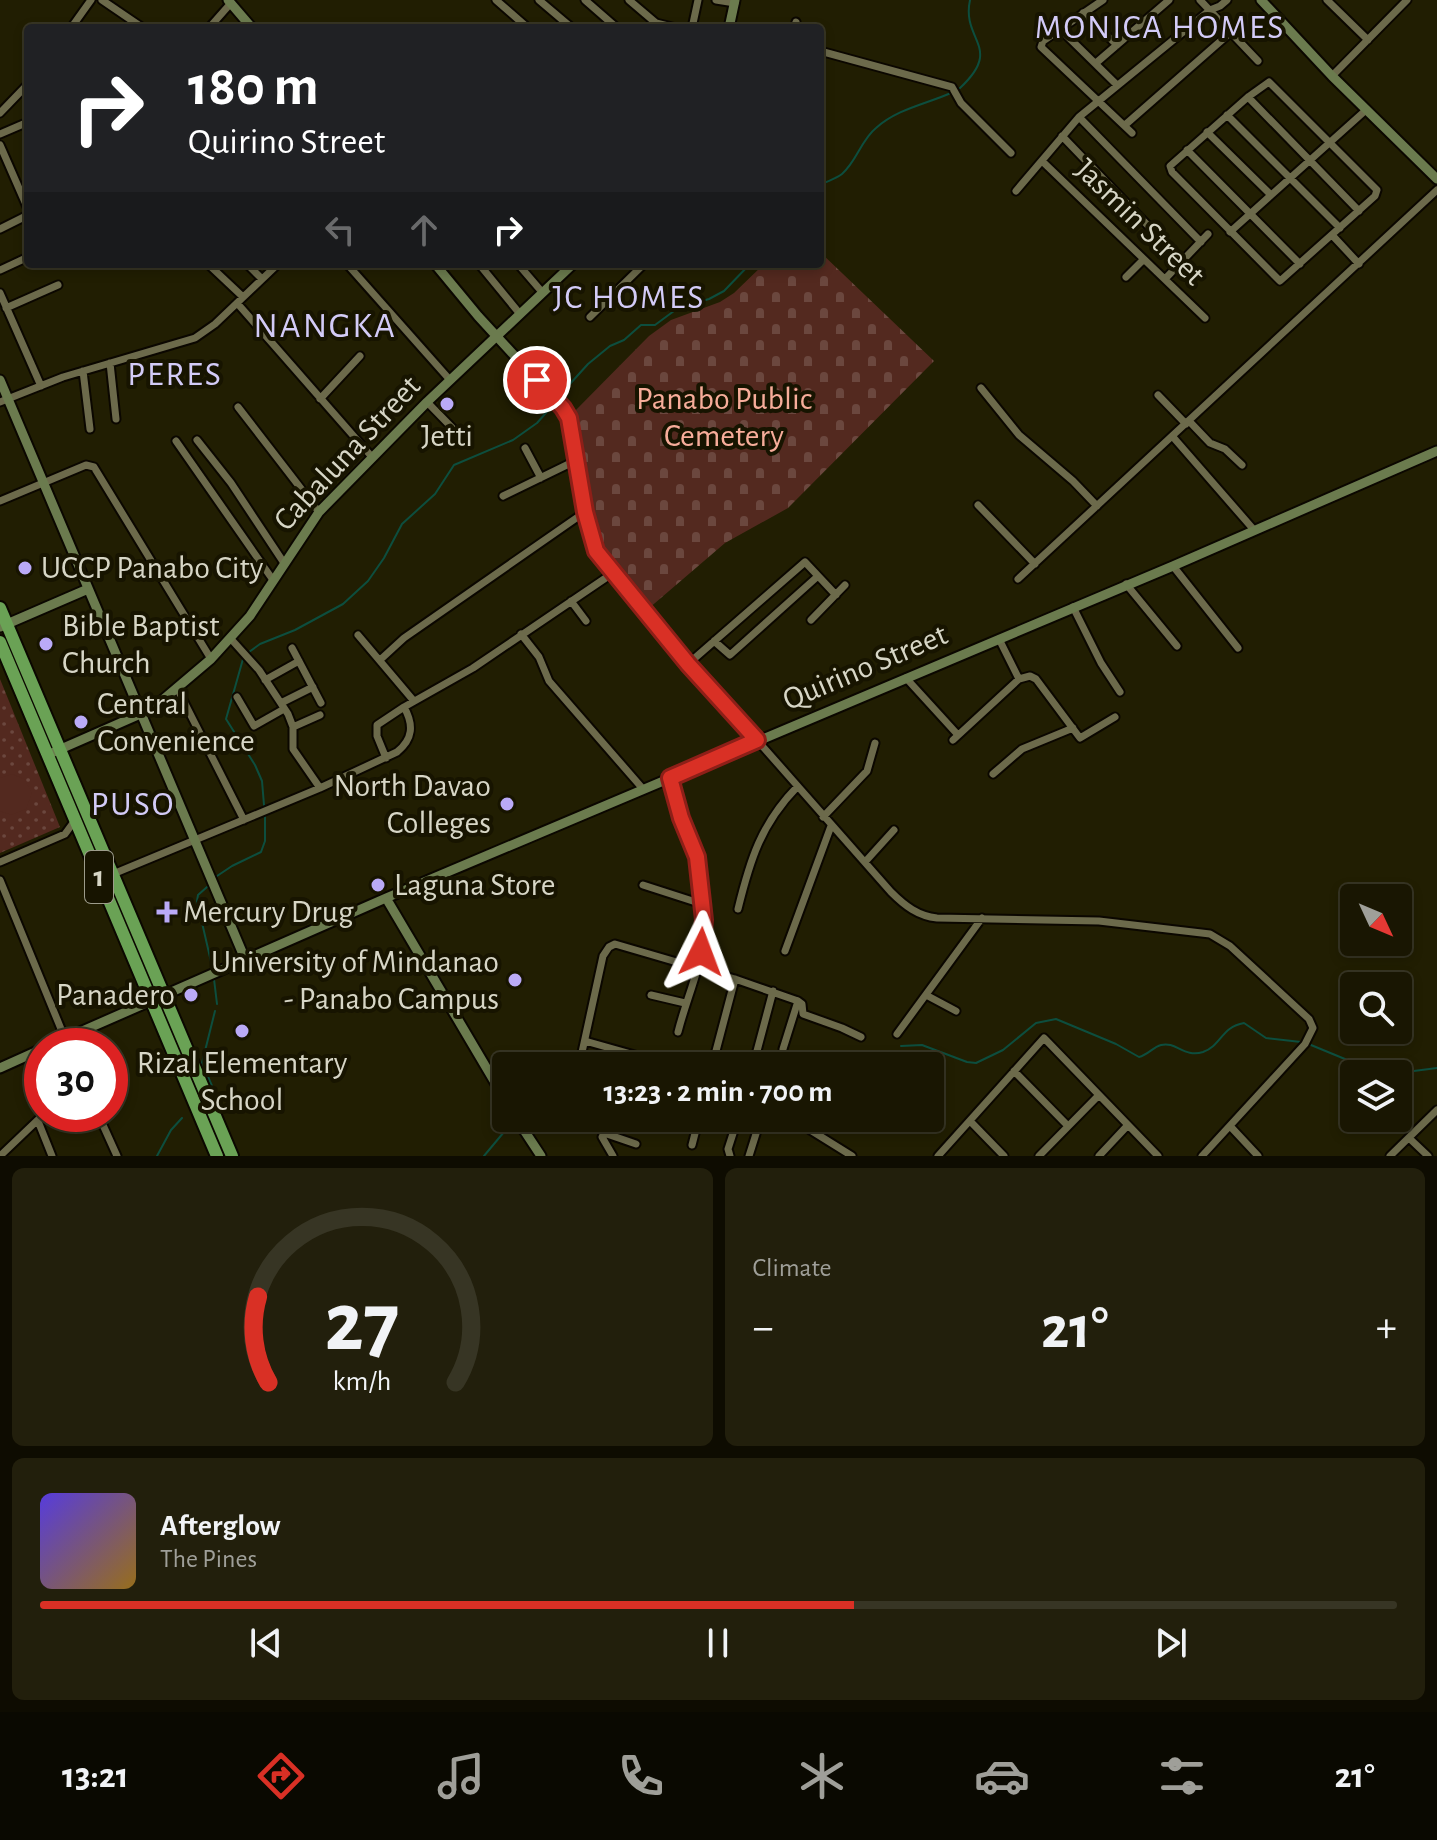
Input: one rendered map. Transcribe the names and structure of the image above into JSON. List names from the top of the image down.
{
  "streets": {
    "highway": ["1"],
    "street": ["Jasmin Street", "Cabaluna Street", "Quirino Street"]
  },
  "crossings": [
    ["Cabaluna Street", "1"],
    ["Quirino Street", "1"]
  ],
  "districts": [
    "MONICA HOMES",
    "JC HOMES",
    "NANGKA",
    "PERES",
    "PUSO"
  ],
  "parks": ["Panabo Public Cemetery"],
  "places": {
    "other": [
      "Jetti",
      "UCCP Panabo City",
      "Bible Baptist Church",
      "Central Convenience",
      "North Davao Colleges",
      "Laguna Store",
      "University of Mindanao - Panabo Campus",
      "Panadero",
      "Rizal Elementary School"
    ],
    "health": ["Mercury Drug"]
  },
  "north": "bottom right",
  "page": {
    "turn": ["180 m", "Quirino Street"],
    "limit": "30",
    "trip": "13:23 · 2 min · 700 m",
    "tile": "Climate",
    "heat": ["−", "21°", "+"],
    "song": ["Afterglow", "The Pines"],
    "tabs": ["13:21", "21°"],
    "gauge": ["27", "km/h"]
  }
}
